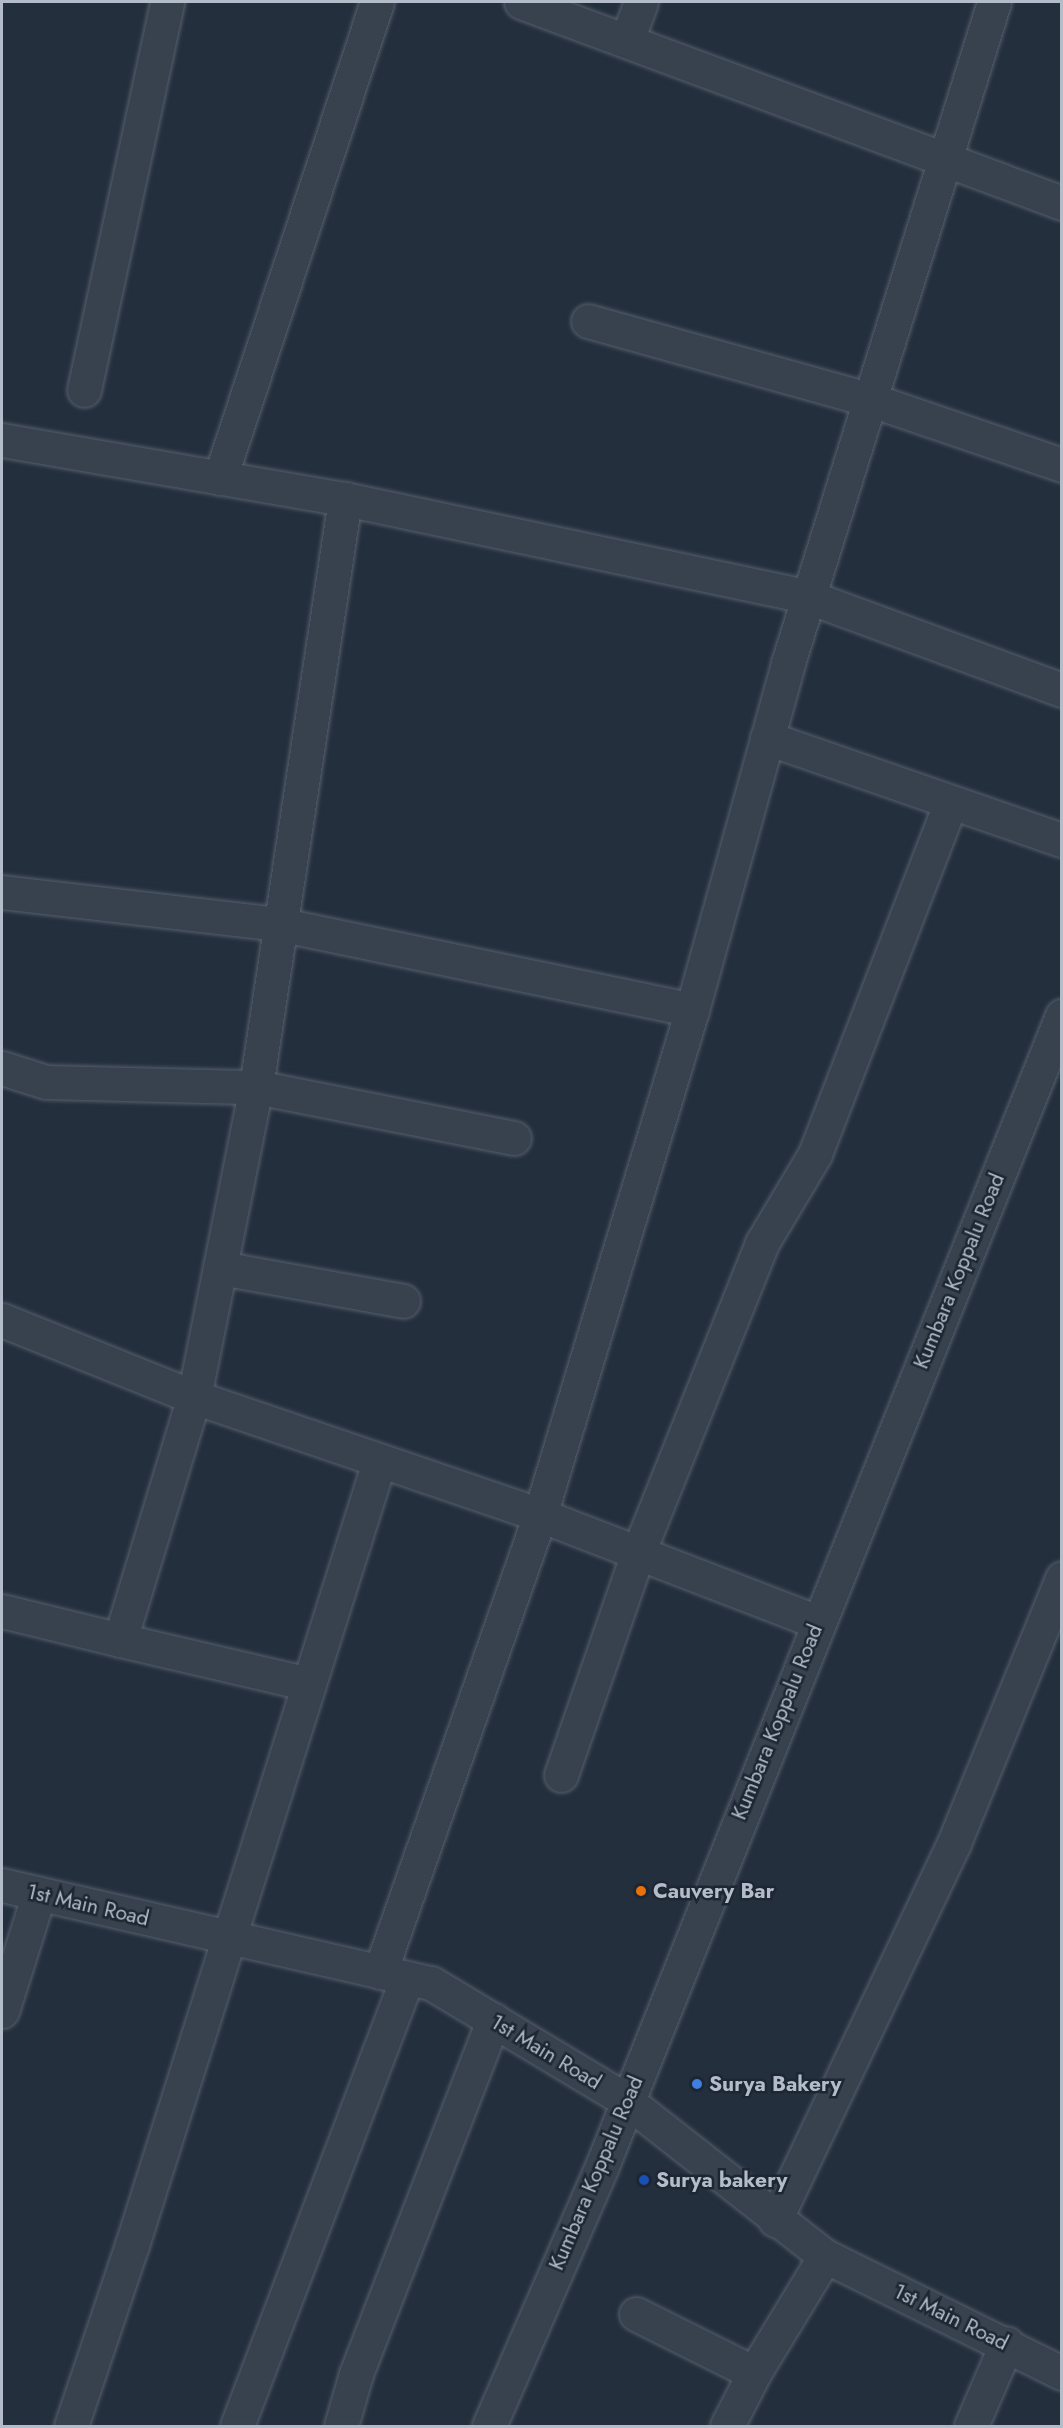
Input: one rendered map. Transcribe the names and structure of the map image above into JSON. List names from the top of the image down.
{
  "streets": {
    "street": ["Kumbara Koppalu Road", "1st Main Road"]
  },
  "crossings": [
    ["Kumbara Koppalu Road", "1st Main Road"]
  ],
  "places": ["Cauvery Bar", "Surya Bakery", "Surya bakery"]
}
